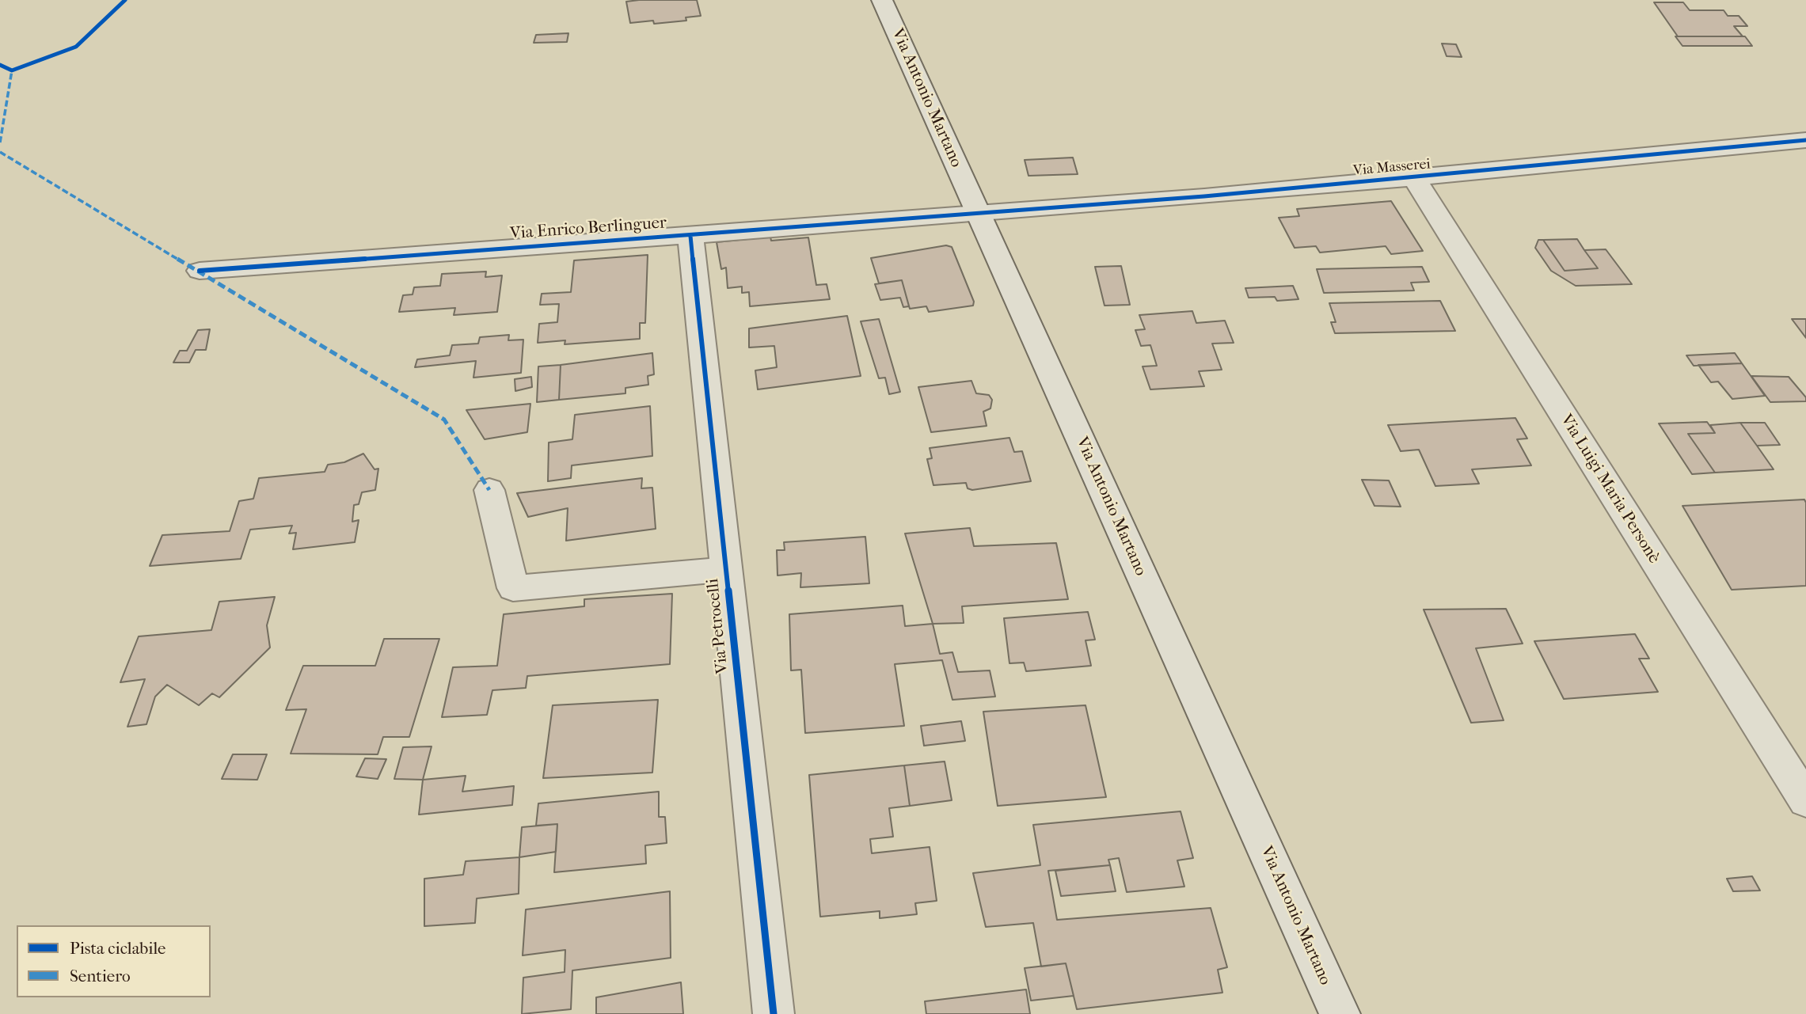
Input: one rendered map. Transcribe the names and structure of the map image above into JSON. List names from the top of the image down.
{
  "streets": {
    "street": [
      "Via Antonio Martano",
      "Via Masserei",
      "Via Enrico Berlinguer",
      "Via Luigi Maria Personè",
      "Via Petrocelli"
    ]
  },
  "crossings": [
    ["Via Antonio Martano", "Via Masserei"],
    ["Via Antonio Martano", "Via Enrico Berlinguer"],
    ["Via Masserei", "Via Enrico Berlinguer"],
    ["Via Masserei", "Via Luigi Maria Personè"],
    ["Via Enrico Berlinguer", "Via Petrocelli"]
  ],
  "legend": ["Pista ciclabile", "Sentiero"]
}
